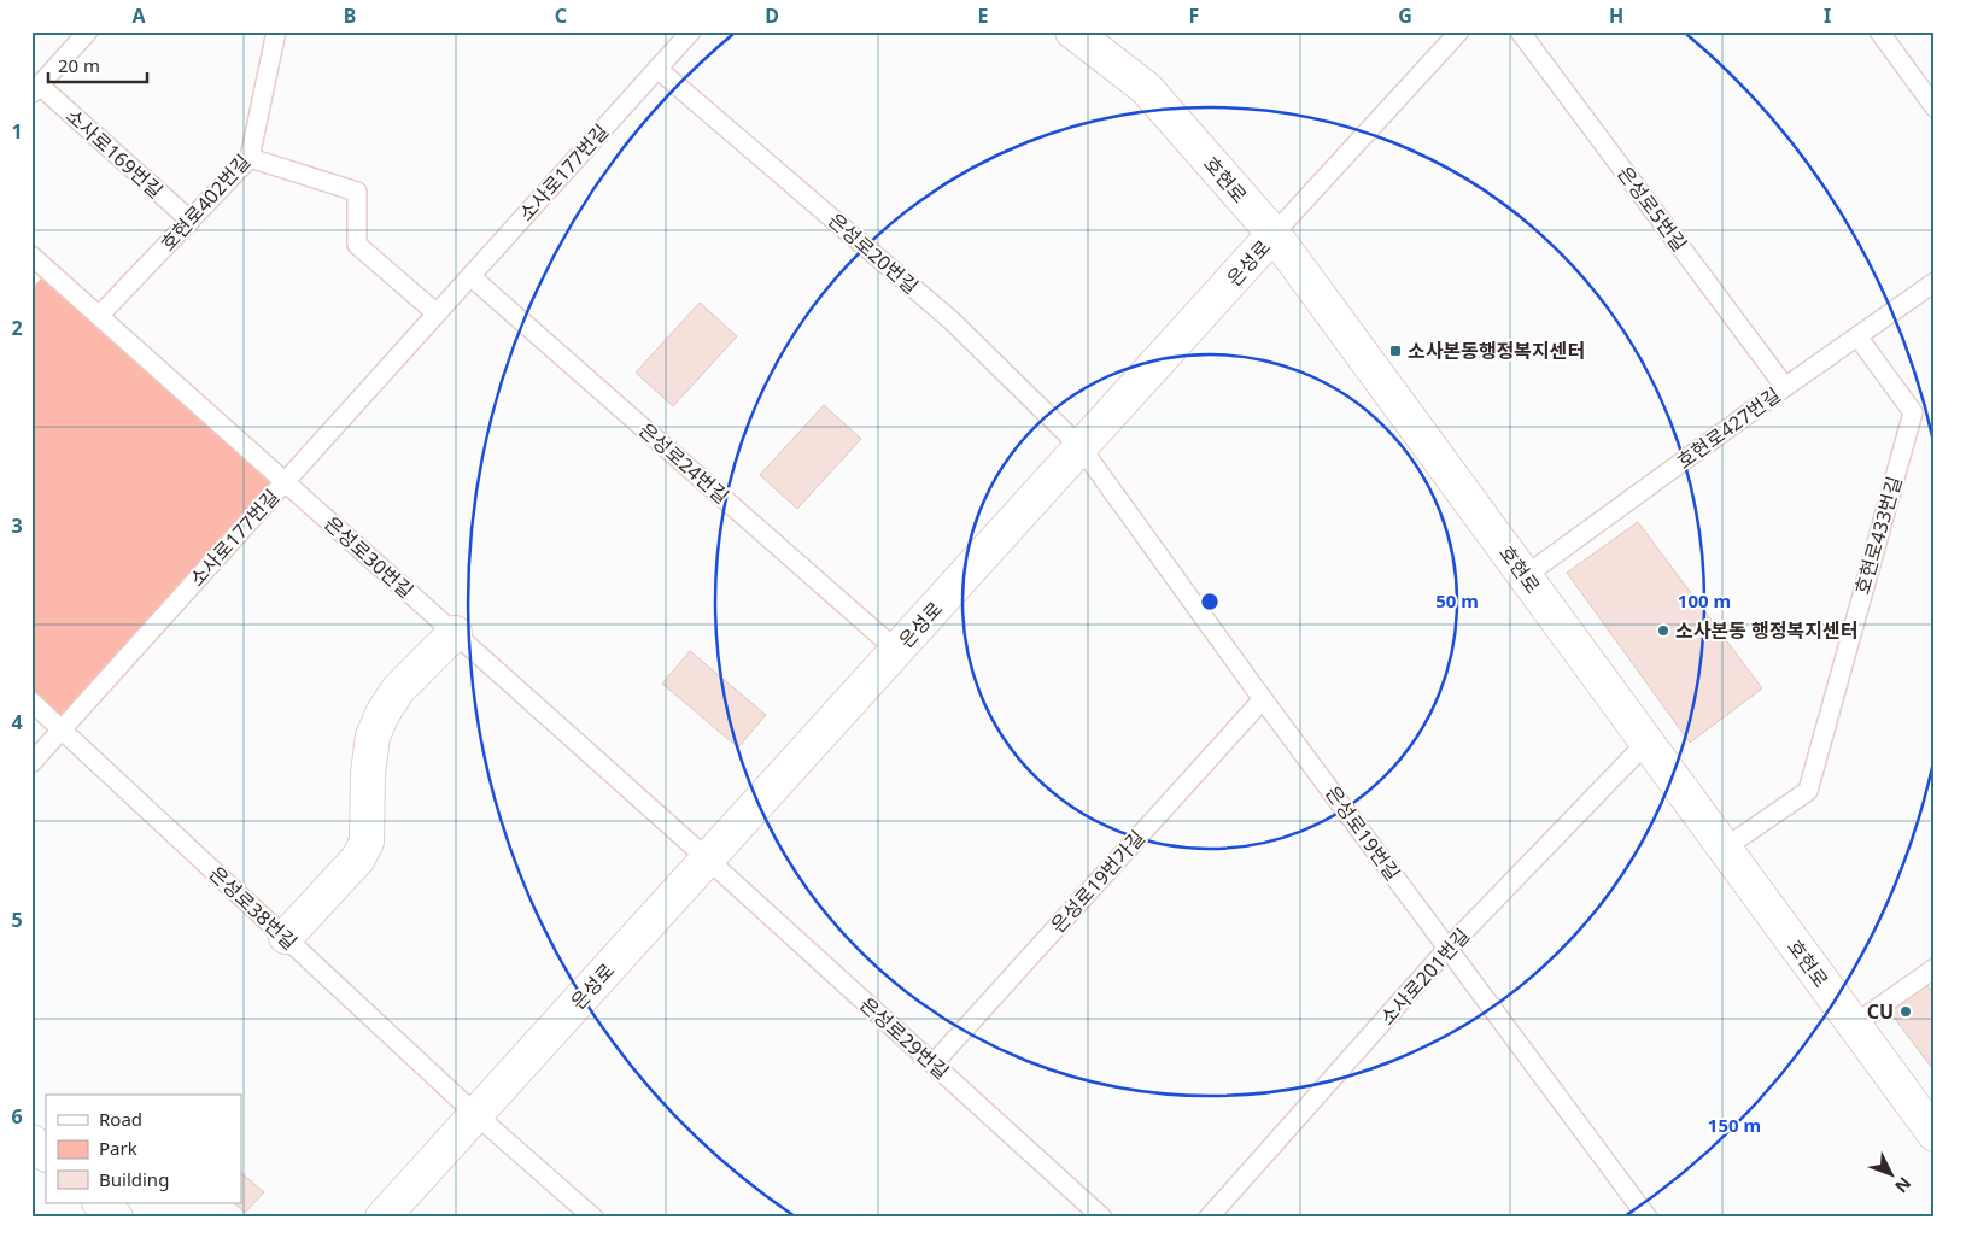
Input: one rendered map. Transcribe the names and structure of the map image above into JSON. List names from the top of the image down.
{
  "streets": {
    "street": ["호현로", "은성로"],
    "lane": [
      "소사로169번길",
      "소사로177번길",
      "호현로402번길",
      "은성로5번길",
      "은성로20번길",
      "호현로427번길",
      "은성로24번길",
      "호현로433번길",
      "은성로30번길",
      "은성로19번길",
      "은성로19번가길",
      "은성로38번길",
      "소사로201번길",
      "은성로29번길"
    ]
  },
  "crossings": [
    ["소사로169번길", "호현로402번길"],
    ["소사로177번길", "은성로20번길"],
    ["소사로177번길", "은성로24번길"],
    ["소사로177번길", "은성로30번길"],
    ["소사로177번길", "은성로38번길"],
    ["호현로", "은성로"],
    ["호현로", "호현로427번길"],
    ["호현로", "호현로433번길"],
    ["호현로", "소사로201번길"],
    ["호현로402번길", "은성로30번길"],
    ["은성로5번길", "호현로427번길"],
    ["은성로20번길", "은성로"],
    ["은성로20번길", "은성로19번길"],
    ["은성로", "은성로24번길"],
    ["은성로", "은성로30번길"],
    ["은성로", "은성로19번길"],
    ["은성로", "은성로38번길"],
    ["은성로", "은성로29번길"],
    ["호현로427번길", "호현로433번길"],
    ["은성로30번길", "은성로29번길"],
    ["은성로19번길", "은성로19번가길"],
    ["은성로19번길", "소사로201번길"],
    ["은성로19번가길", "은성로29번길"]
  ],
  "places": {
    "transit": ["소사본동행정복지센터"],
    "other": ["소사본동 행정복지센터", "CU"]
  },
  "legend": ["Road", "Park", "Building"],
  "scale_bar": "20 m",
  "north": "bottom right",
  "grid": {
    "columns": [
      "A",
      "B",
      "C",
      "D",
      "E",
      "F",
      "G",
      "H",
      "I"
    ],
    "rows": [
      "1",
      "2",
      "3",
      "4",
      "5",
      "6"
    ]
  },
  "rings": ["50 m", "100 m", "150 m"]
}
